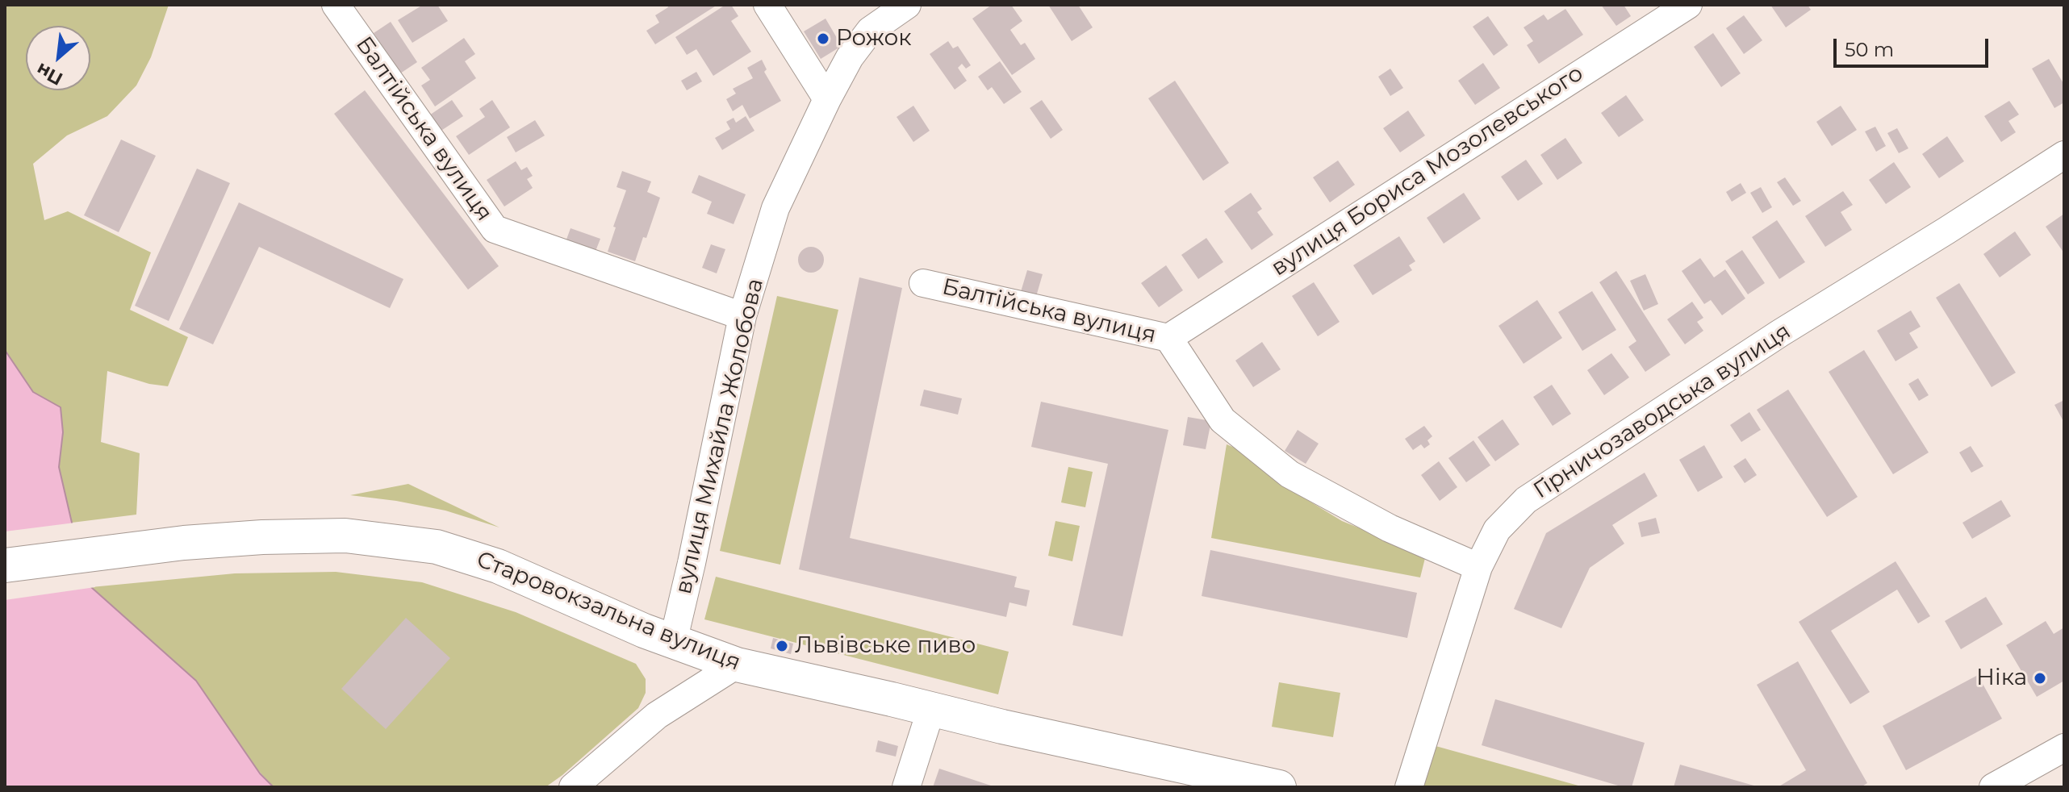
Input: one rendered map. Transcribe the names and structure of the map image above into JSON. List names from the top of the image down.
{
  "streets": {
    "main road": ["Старовокзальна вулиця"],
    "street": [
      "Балтійська вулиця",
      "вулиця Бориса Мозолевського",
      "Гірничозаводська вулиця",
      "вулиця Михайла Жолобова"
    ]
  },
  "crossings": [
    ["Балтійська вулиця", "вулиця Бориса Мозолевського"],
    ["Балтійська вулиця", "Гірничозаводська вулиця"],
    ["Балтійська вулиця", "вулиця Михайла Жолобова"],
    ["вулиця Михайла Жолобова", "Старовокзальна вулиця"]
  ],
  "places": ["Рожок", "Львівське пиво", "Ніка"],
  "scale_bar": "50 m",
  "north": "bottom left"
}
